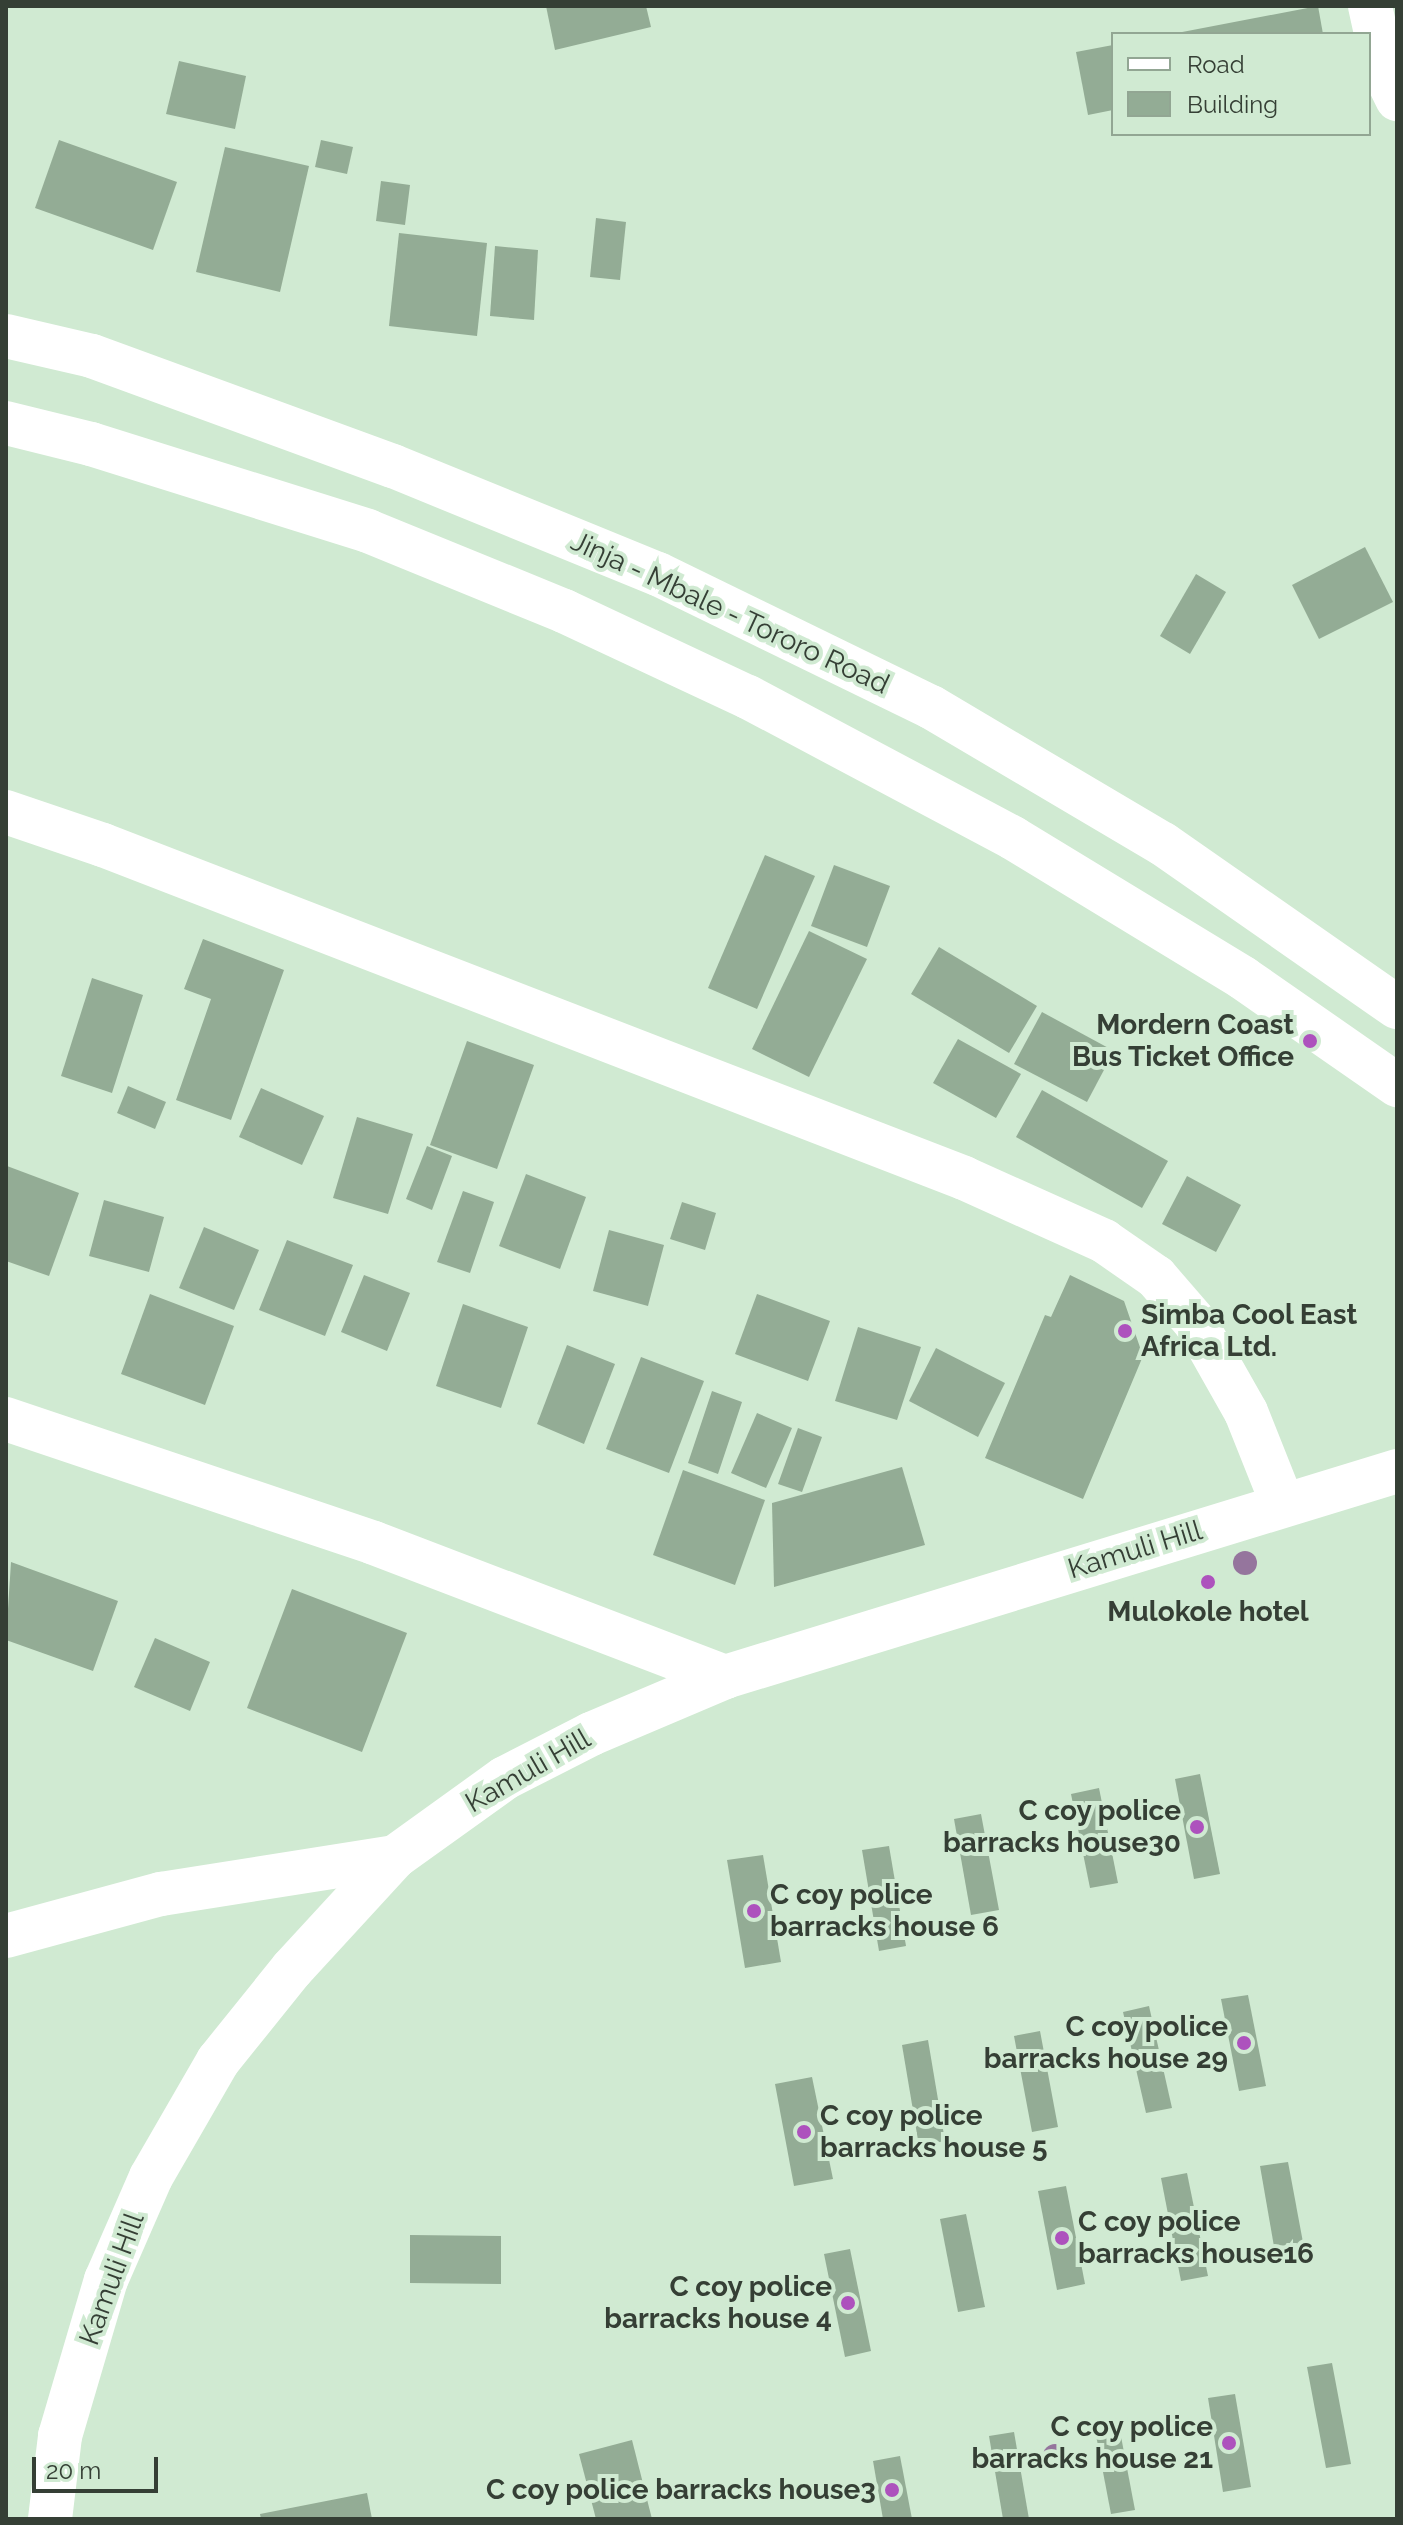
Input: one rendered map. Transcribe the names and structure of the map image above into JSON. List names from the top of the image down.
{
  "streets": {
    "main road": ["Jinja - Mbale - Tororo Road", "Kamuli Hill"]
  },
  "places": [
    "Mordern Coast Bus Ticket Office",
    "Simba Cool East Africa Ltd.",
    "Mulokole hotel",
    "C coy police barracks house30",
    "C coy police barracks house 6",
    "C coy police barracks house 29",
    "C coy police barracks house 5",
    "C coy police barracks house16",
    "C coy police barracks house 4",
    "C coy police barracks house 21",
    "C coy police barracks house3"
  ],
  "legend": ["Road", "Building"],
  "scale_bar": "20 m"
}
